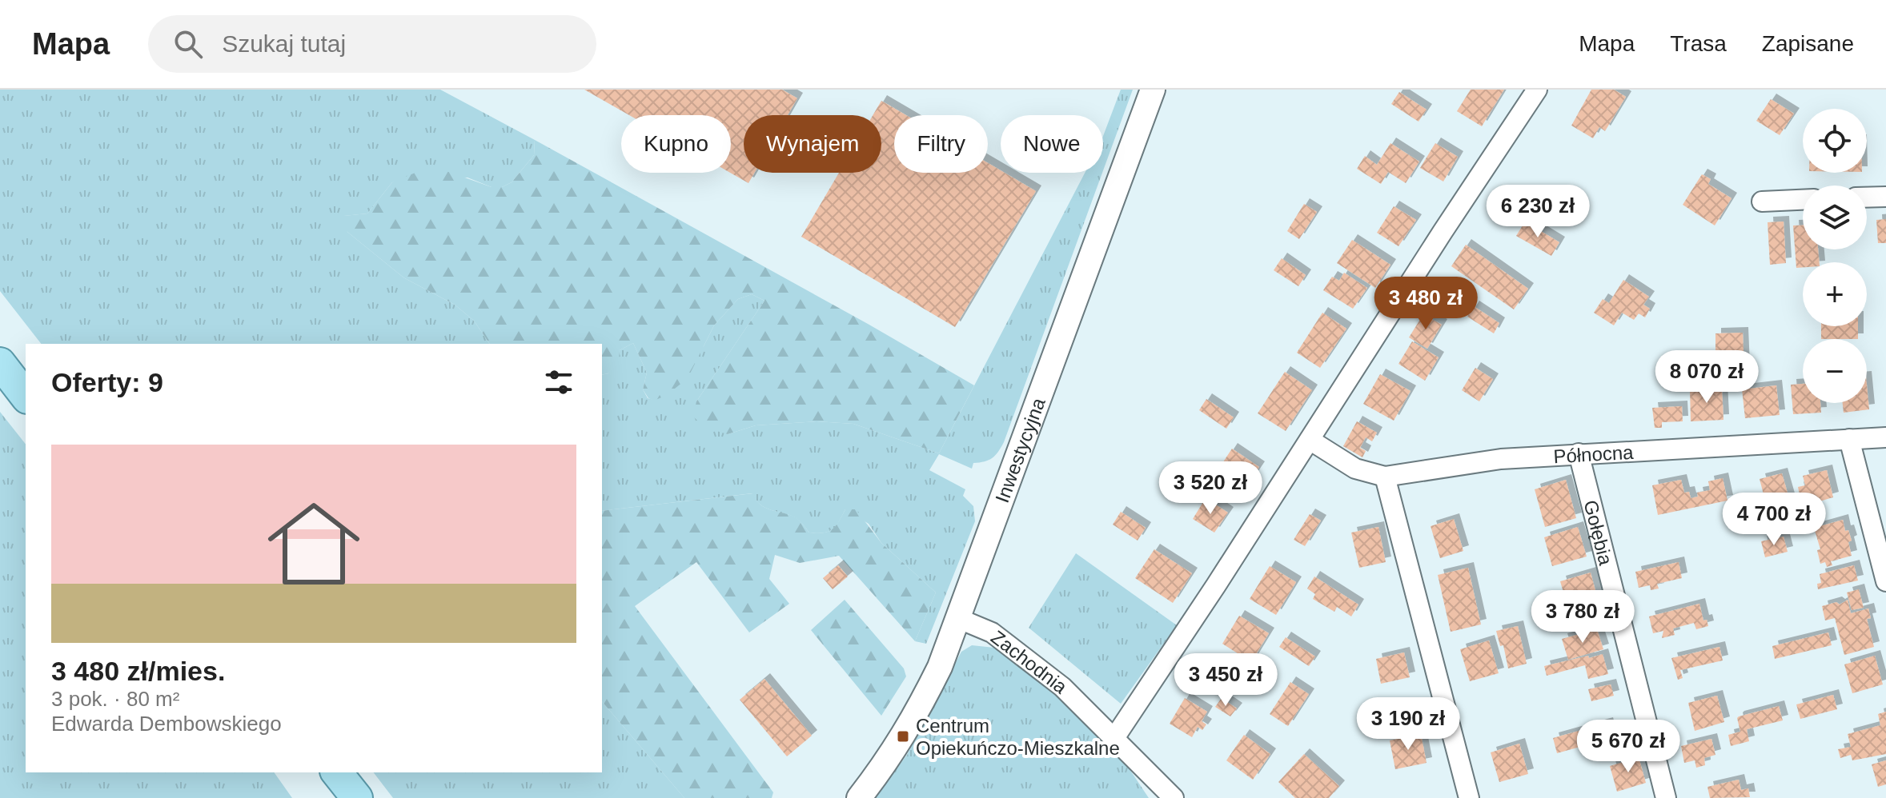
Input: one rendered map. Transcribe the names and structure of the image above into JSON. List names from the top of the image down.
{
  "streets": {
    "street": [
      "Inwestycyjna",
      "Północna",
      "Gołębia",
      "Zachodnia"
    ]
  },
  "crossings": [
    ["Inwestycyjna", "Zachodnia"],
    ["Północna", "Gołębia"]
  ],
  "places": {
    "transit": ["Centrum Opiekuńczo-Mieszkalne"]
  },
  "page": {
    "header": "Mapa",
    "search": "Szukaj tutaj",
    "nav": ["Mapa", "Trasa", "Zapisane"],
    "map_buttons": ["+", "−"],
    "chip": [
      "Kupno",
      "Wynajem",
      "Filtry",
      "Nowe"
    ],
    "price": [
      "6 230 zł",
      "3 480 zł",
      "8 070 zł",
      "3 520 zł",
      "4 700 zł",
      "3 780 zł",
      "3 450 zł",
      "3 190 zł",
      "5 670 zł"
    ],
    "heading": "Oferty: 9",
    "list": [
      {
        "name": "3 480 zł/mies.",
        "note": "3 pok. · 80 m² · Edwarda Dembowskiego"
      }
    ]
  }
}
